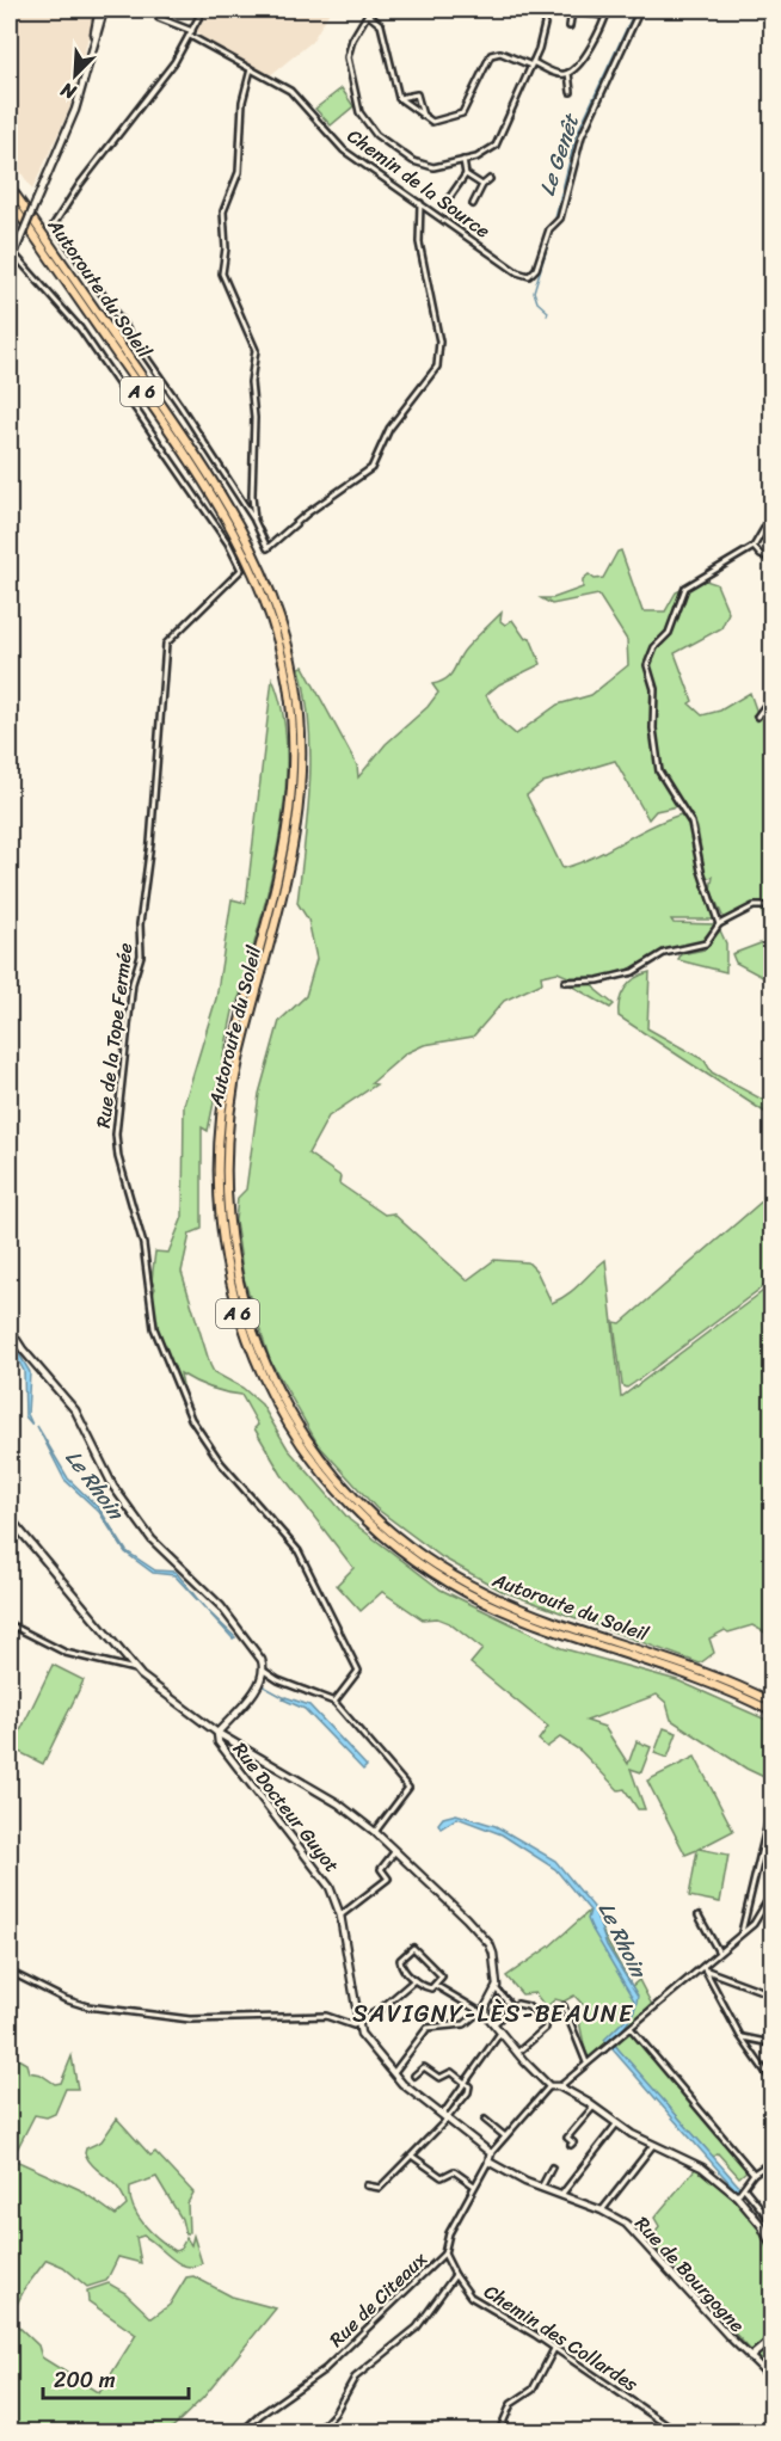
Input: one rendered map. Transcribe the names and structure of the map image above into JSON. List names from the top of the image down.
{
  "streets": {
    "highway": ["Autoroute du Soleil", "A 6"],
    "street": [
      "Chemin de la Source",
      "Rue de la Tope Fermée",
      "Rue Docteur Guyot",
      "Rue de Bourgogne",
      "Rue de Citeaux",
      "Chemin des Collardes"
    ]
  },
  "crossings": [
    ["Rue de Bourgogne", "Rue de Citeaux"],
    ["Rue de Citeaux", "Chemin des Collardes"]
  ],
  "districts": ["SAVIGNY-LÈS-BEAUNE"],
  "water": ["Le Genêt", "Le Rhoin"],
  "scale_bar": "200 m",
  "north": "bottom left"
}
